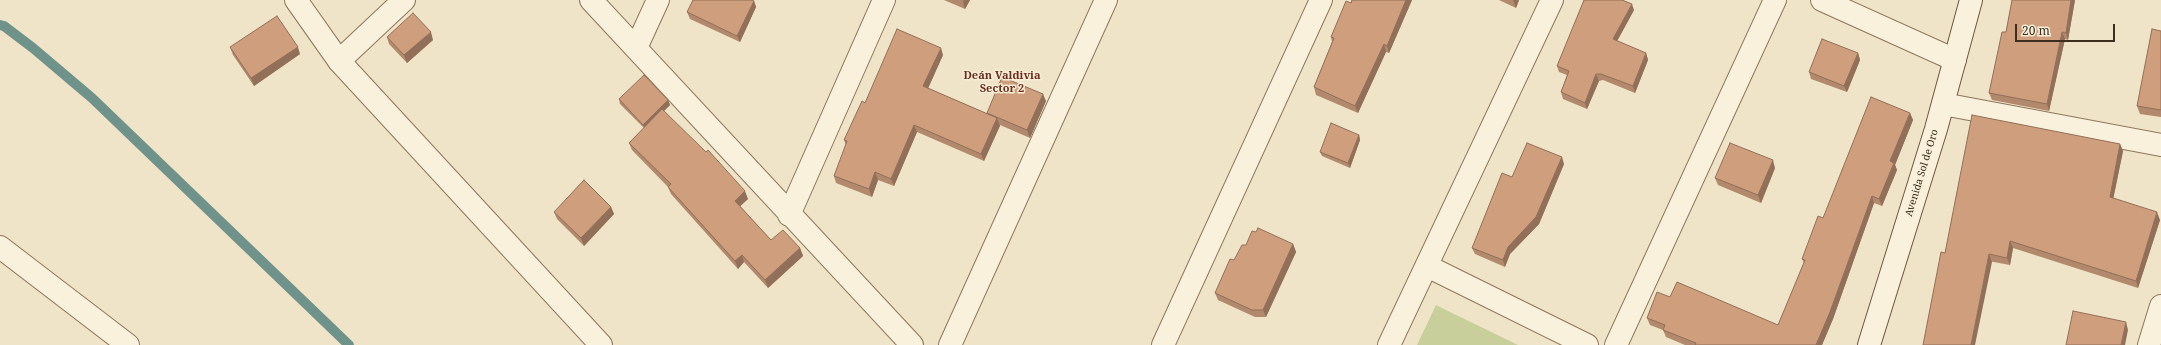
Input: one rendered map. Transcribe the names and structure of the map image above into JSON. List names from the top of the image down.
{
  "streets": {
    "street": ["Avenida Sol de Oro"]
  },
  "districts": ["Deán Valdivia Sector 2"],
  "scale_bar": "20 m"
}
